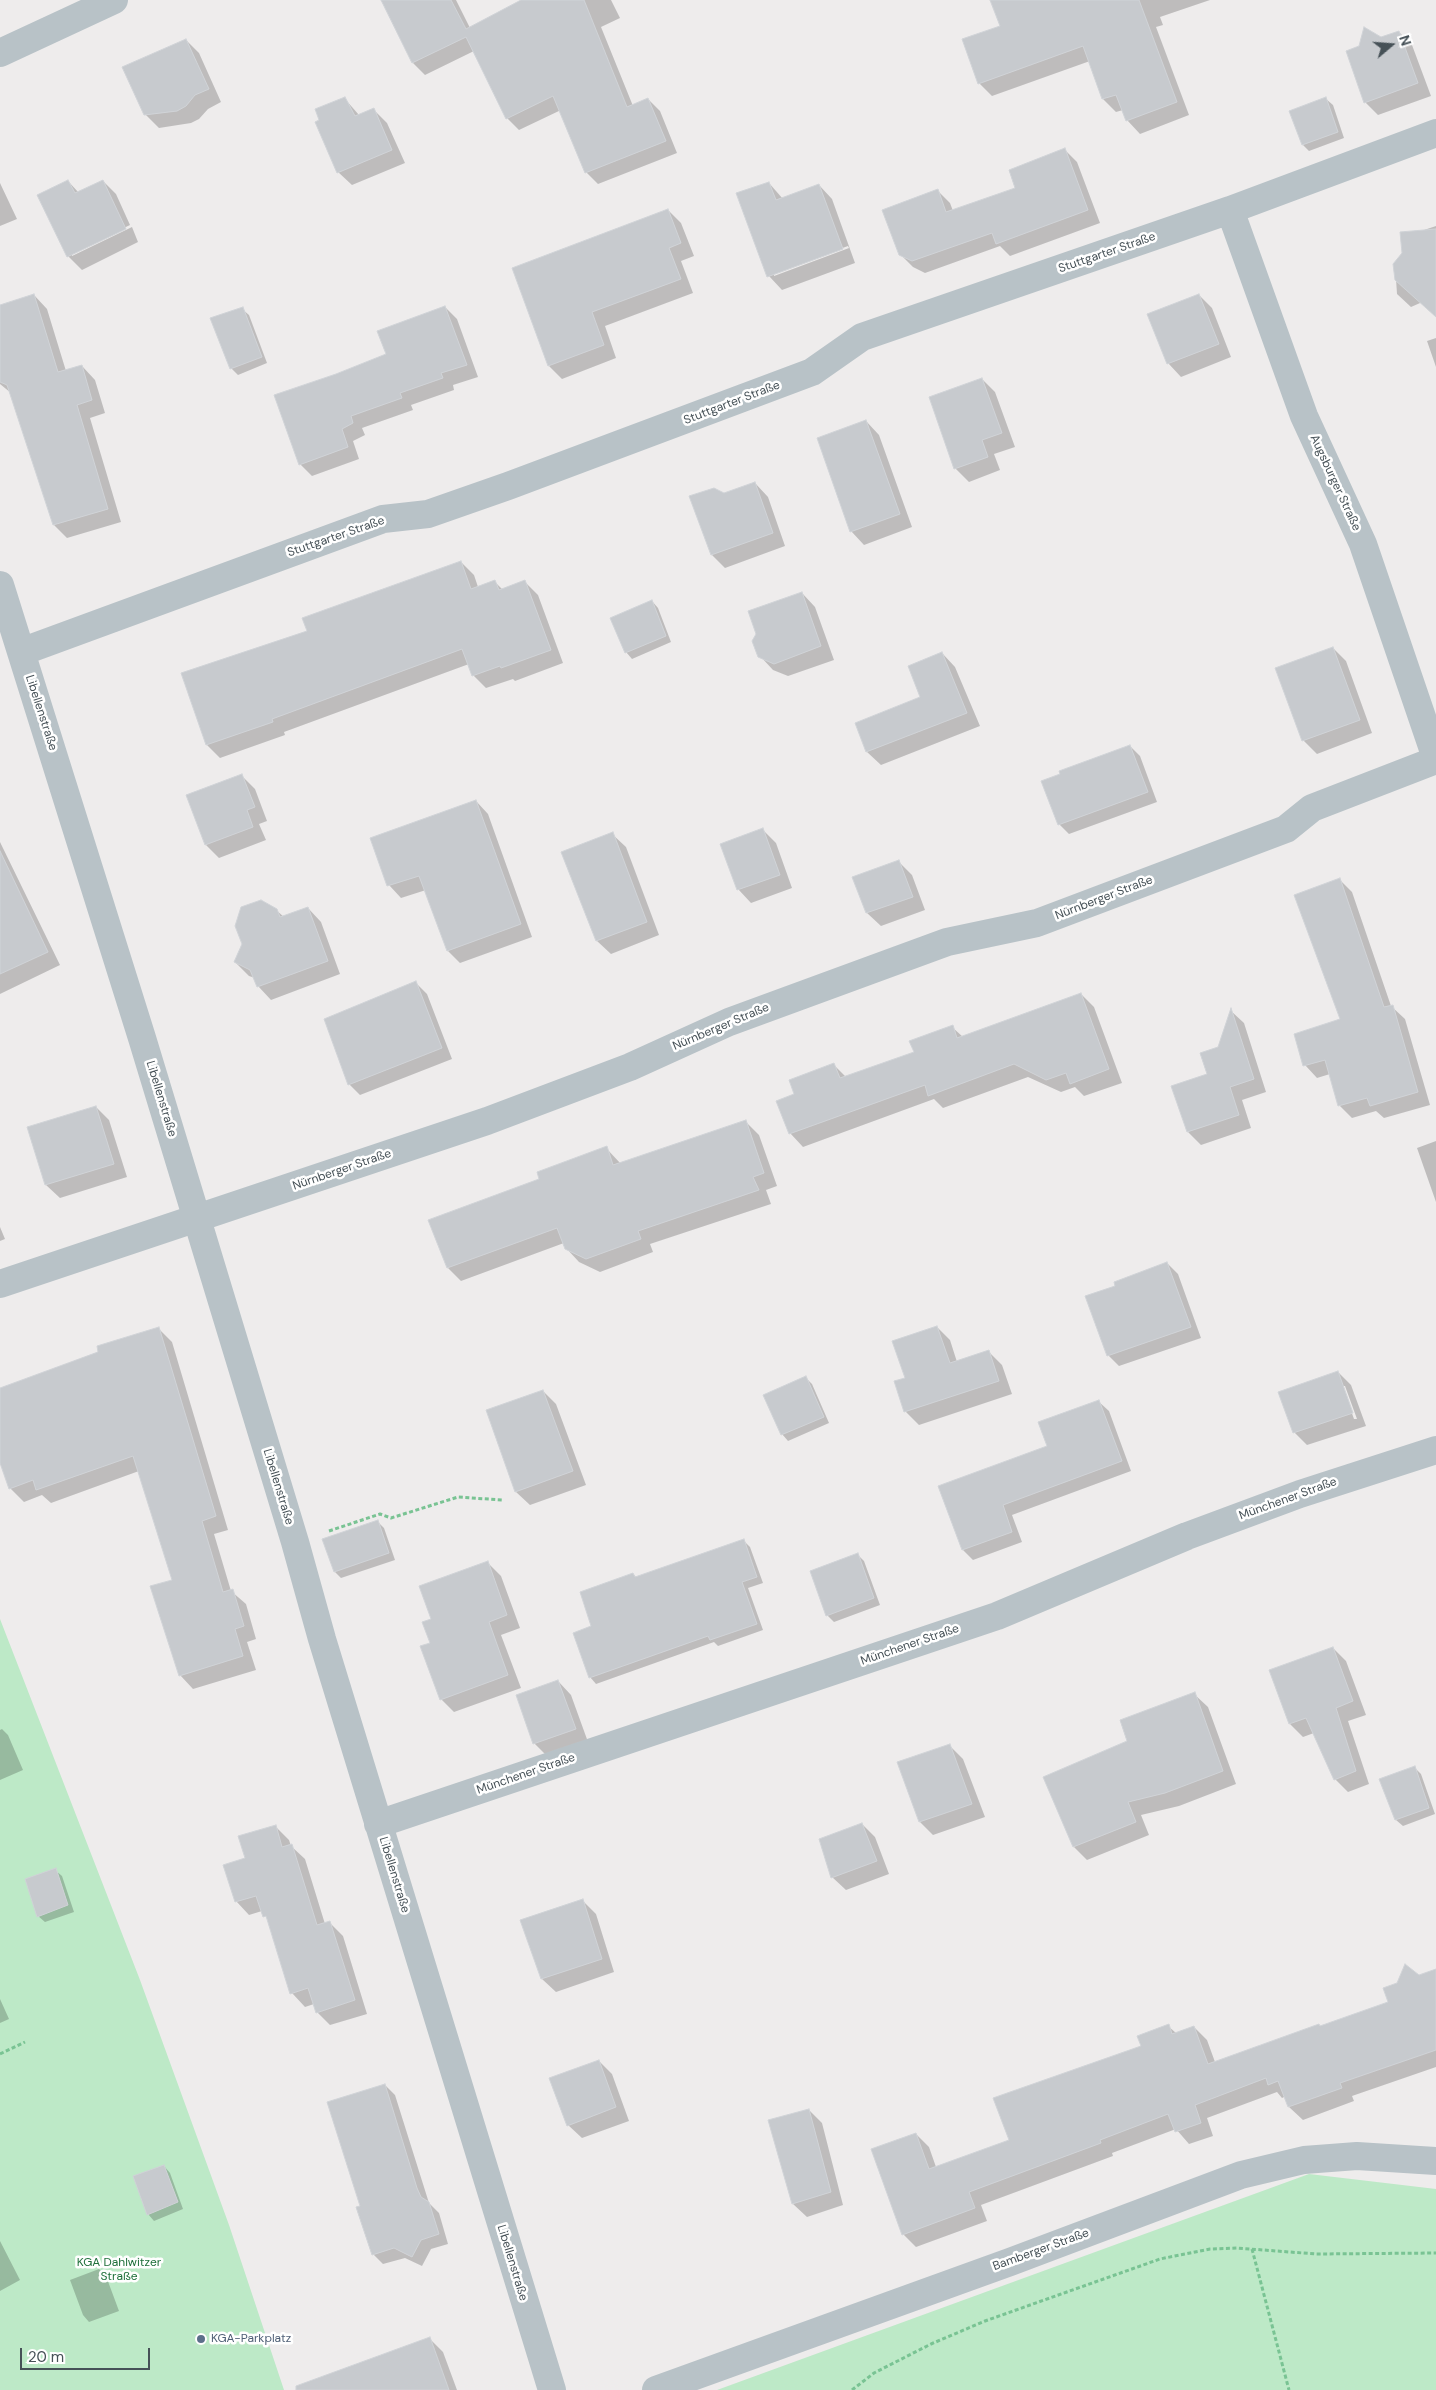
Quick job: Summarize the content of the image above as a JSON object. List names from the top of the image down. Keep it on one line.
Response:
{"streets":{"street":["Stuttgarter Straße","Augsburger Straße","Libellenstraße","Nürnberger Straße","Münchener Straße","Bamberger Straße"]},"crossings":[["Stuttgarter Straße","Augsburger Straße"],["Stuttgarter Straße","Libellenstraße"],["Augsburger Straße","Nürnberger Straße"],["Libellenstraße","Nürnberger Straße"],["Libellenstraße","Münchener Straße"]],"parks":["KGA Dahlwitzer Straße"],"places":["KGA-Parkplatz"],"scale_bar":"20 m","north":"right"}
